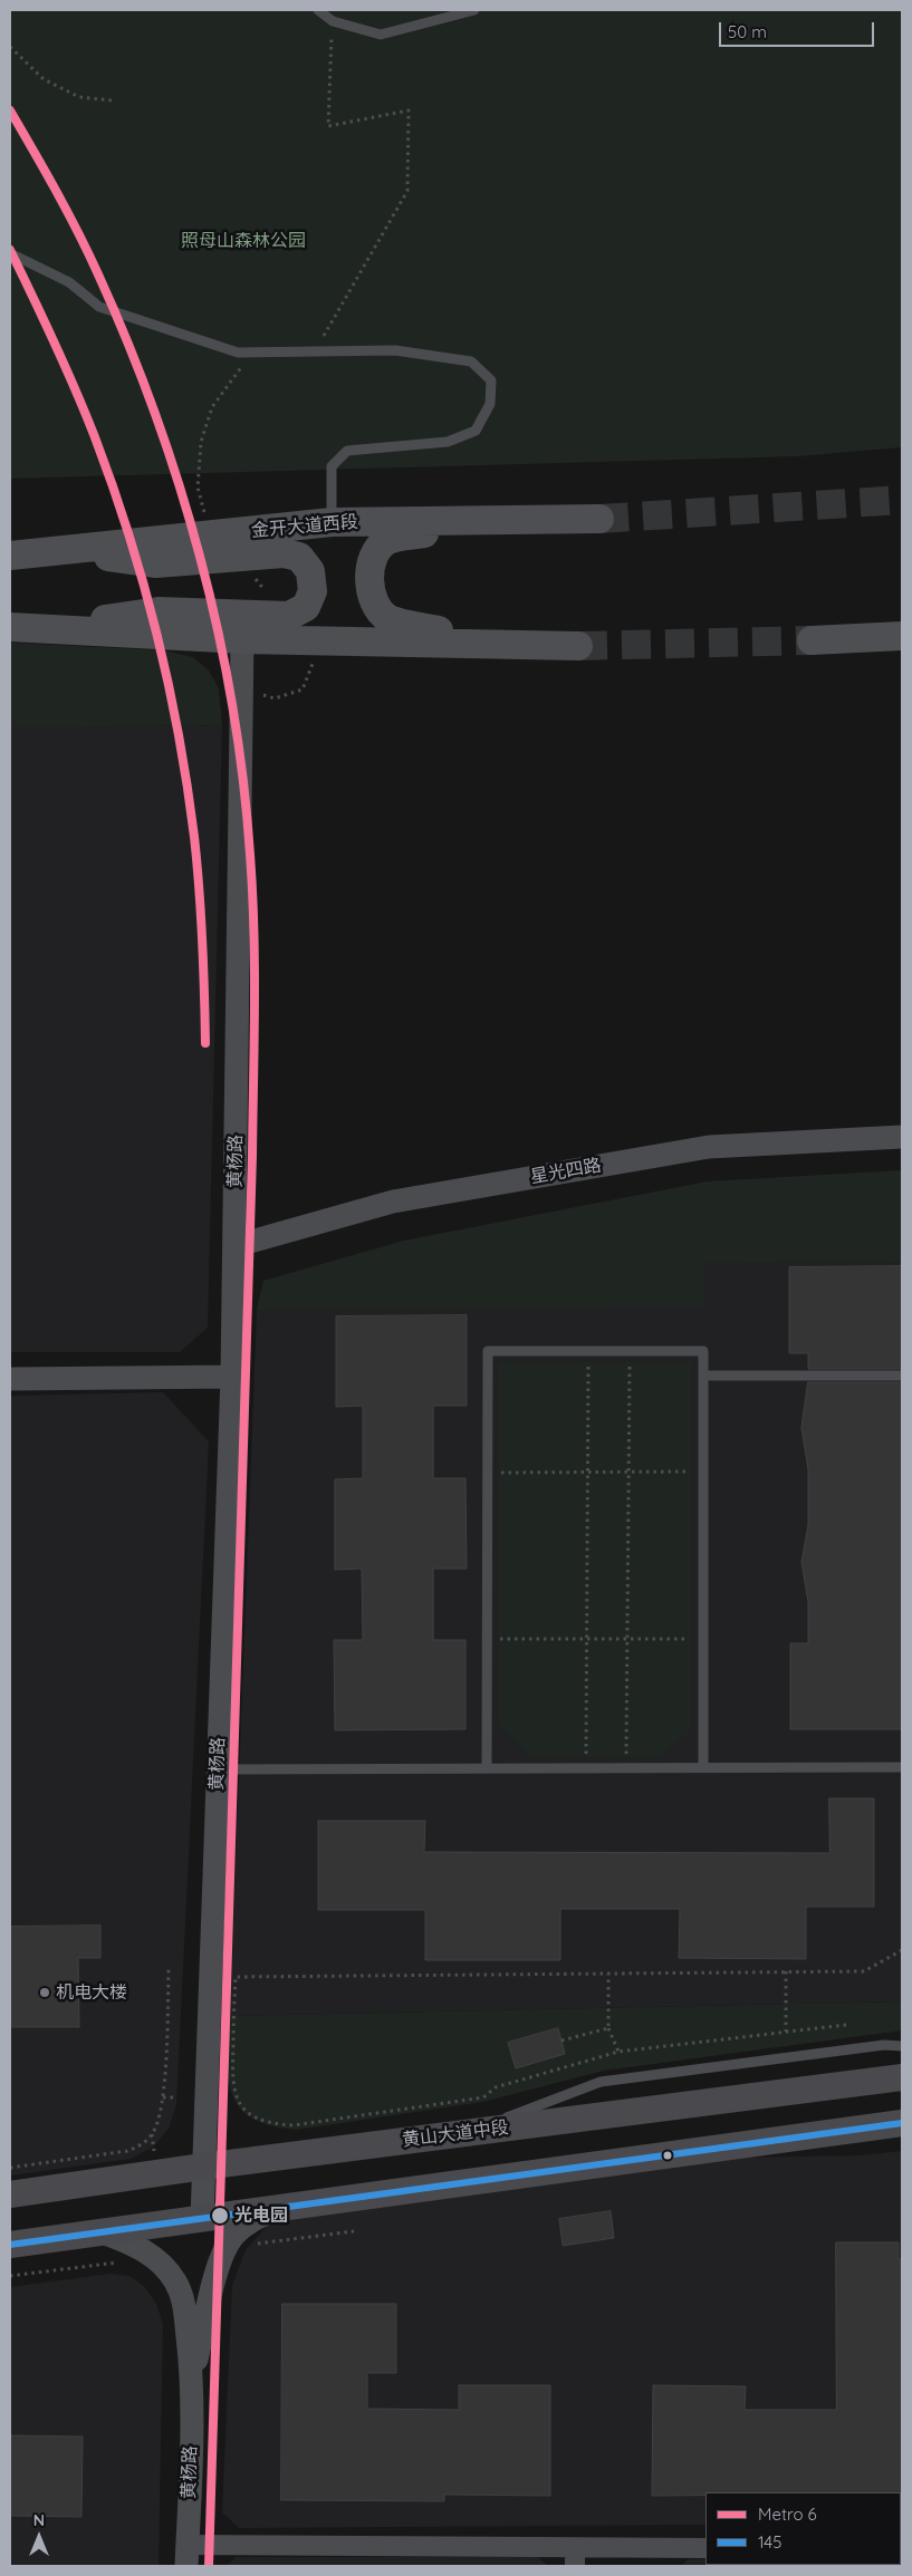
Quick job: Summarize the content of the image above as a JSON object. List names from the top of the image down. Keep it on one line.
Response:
{"streets":{"main road":["金开大道西段","黄山大道中段"],"street":["黄杨路","星光四路"]},"crossings":[["黄杨路","星光四路"],["黄杨路","黄山大道中段"]],"parks":["照母山森林公园"],"places":["机电大楼","光电园"],"lines":["metro line 6","transit line 145"],"legend":["Metro 6","145"],"scale_bar":"50 m","north":"top"}
